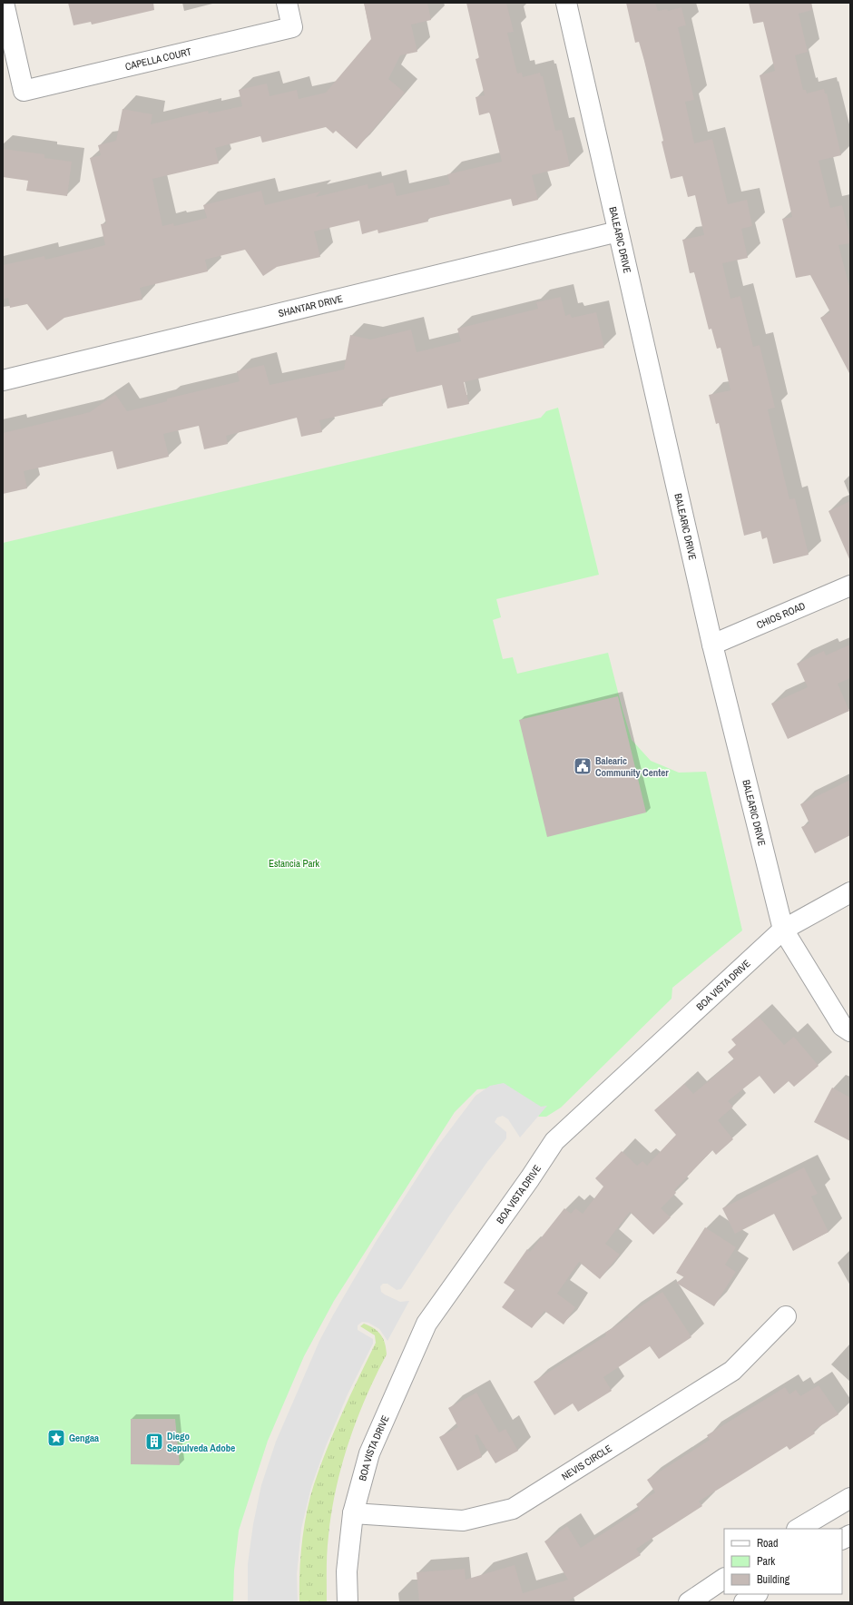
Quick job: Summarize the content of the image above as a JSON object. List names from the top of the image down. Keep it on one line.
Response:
{"streets":{"street":["CAPELLA COURT","BALEARIC DRIVE","SHANTAR DRIVE","CHIOS ROAD","BOA VISTA DRIVE","NEVIS CIRCLE"]},"crossings":[["BALEARIC DRIVE","SHANTAR DRIVE"],["BALEARIC DRIVE","CHIOS ROAD"],["BALEARIC DRIVE","BOA VISTA DRIVE"],["BOA VISTA DRIVE","NEVIS CIRCLE"]],"parks":["Estancia Park"],"places":{"public building":["Balearic Community Center"],"place":["Gengaa"],"building":["Diego Sepulveda Adobe"]},"legend":["Road","Park","Building"]}
